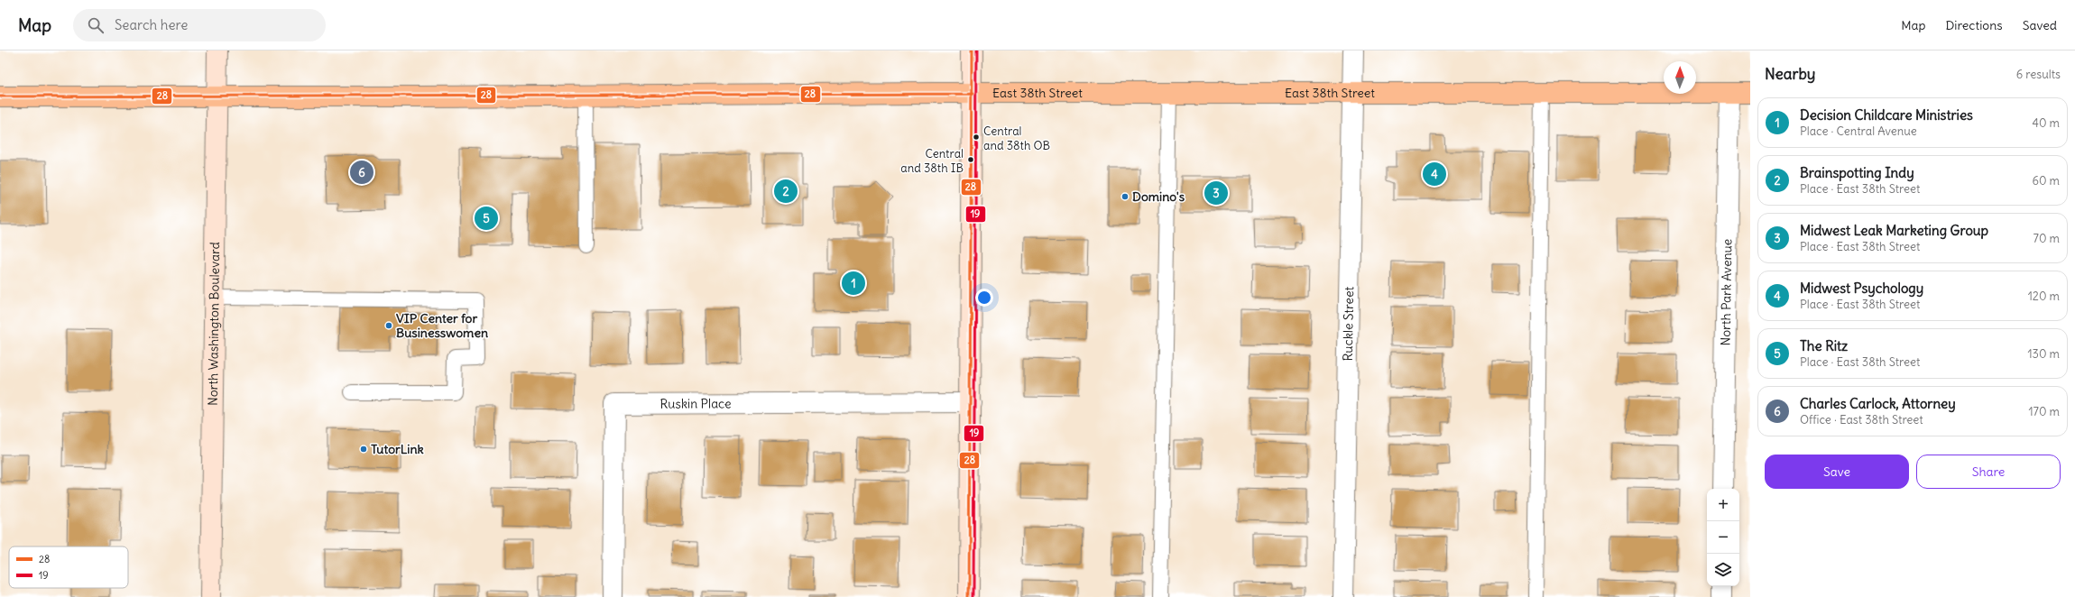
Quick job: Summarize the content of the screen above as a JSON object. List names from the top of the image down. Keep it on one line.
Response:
{"streets":{"main road":["East 38th Street"],"street":["North Park Avenue","North Washington Boulevard","Ruckle Street","Ruskin Place"]},"crossings":[["East 38th Street","North Park Avenue"],["East 38th Street","North Washington Boulevard"],["East 38th Street","Ruckle Street"]],"places":["Central and 38th OB","Central and 38th IB","Domino's","VIP Center for Businesswomen","TutorLink"],"lines":["transit line 28","transit line 19"],"legend":["28","19"],"north":"top","page":{"header":"Map","search":"Search here","nav":["Map","Directions","Saved"],"heading":["Nearby","6 results"],"list":[{"mark":"1","name":"Decision Childcare Ministries","note":"Place · Central Avenue","value":"40 m"},{"mark":"2","name":"Brainspotting Indy","note":"Place · East 38th Street","value":"60 m"},{"mark":"3","name":"Midwest Leak Marketing Group","note":"Place · East 38th Street","value":"70 m"},{"mark":"4","name":"Midwest Psychology","note":"Place · East 38th Street","value":"120 m"},{"mark":"5","name":"The Ritz","note":"Place · East 38th Street","value":"130 m"},{"mark":"6","name":"Charles Carlock, Attorney","note":"Office · East 38th Street","value":"170 m"}],"pins":["6","4","2","3","5","1"],"buttons":["Save","Share"],"map_buttons":["+","−"]}}
